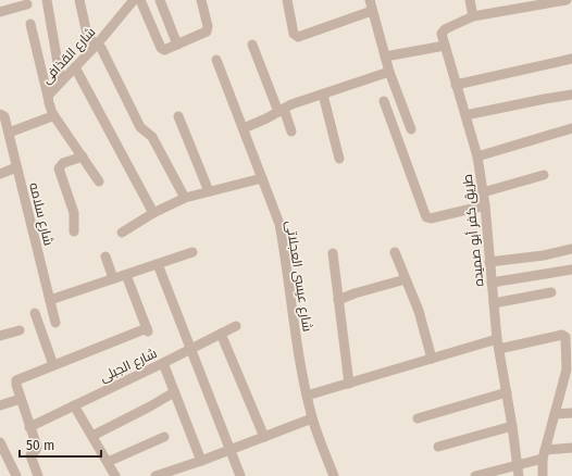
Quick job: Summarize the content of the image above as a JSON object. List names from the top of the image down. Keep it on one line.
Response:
{"streets":{"street":["شارع القذافى","شارع سلامه","طريق كفر أبو صميده","شارع عيسى العجلاتى","شارع الجبلى"]},"scale_bar":"50 m"}
